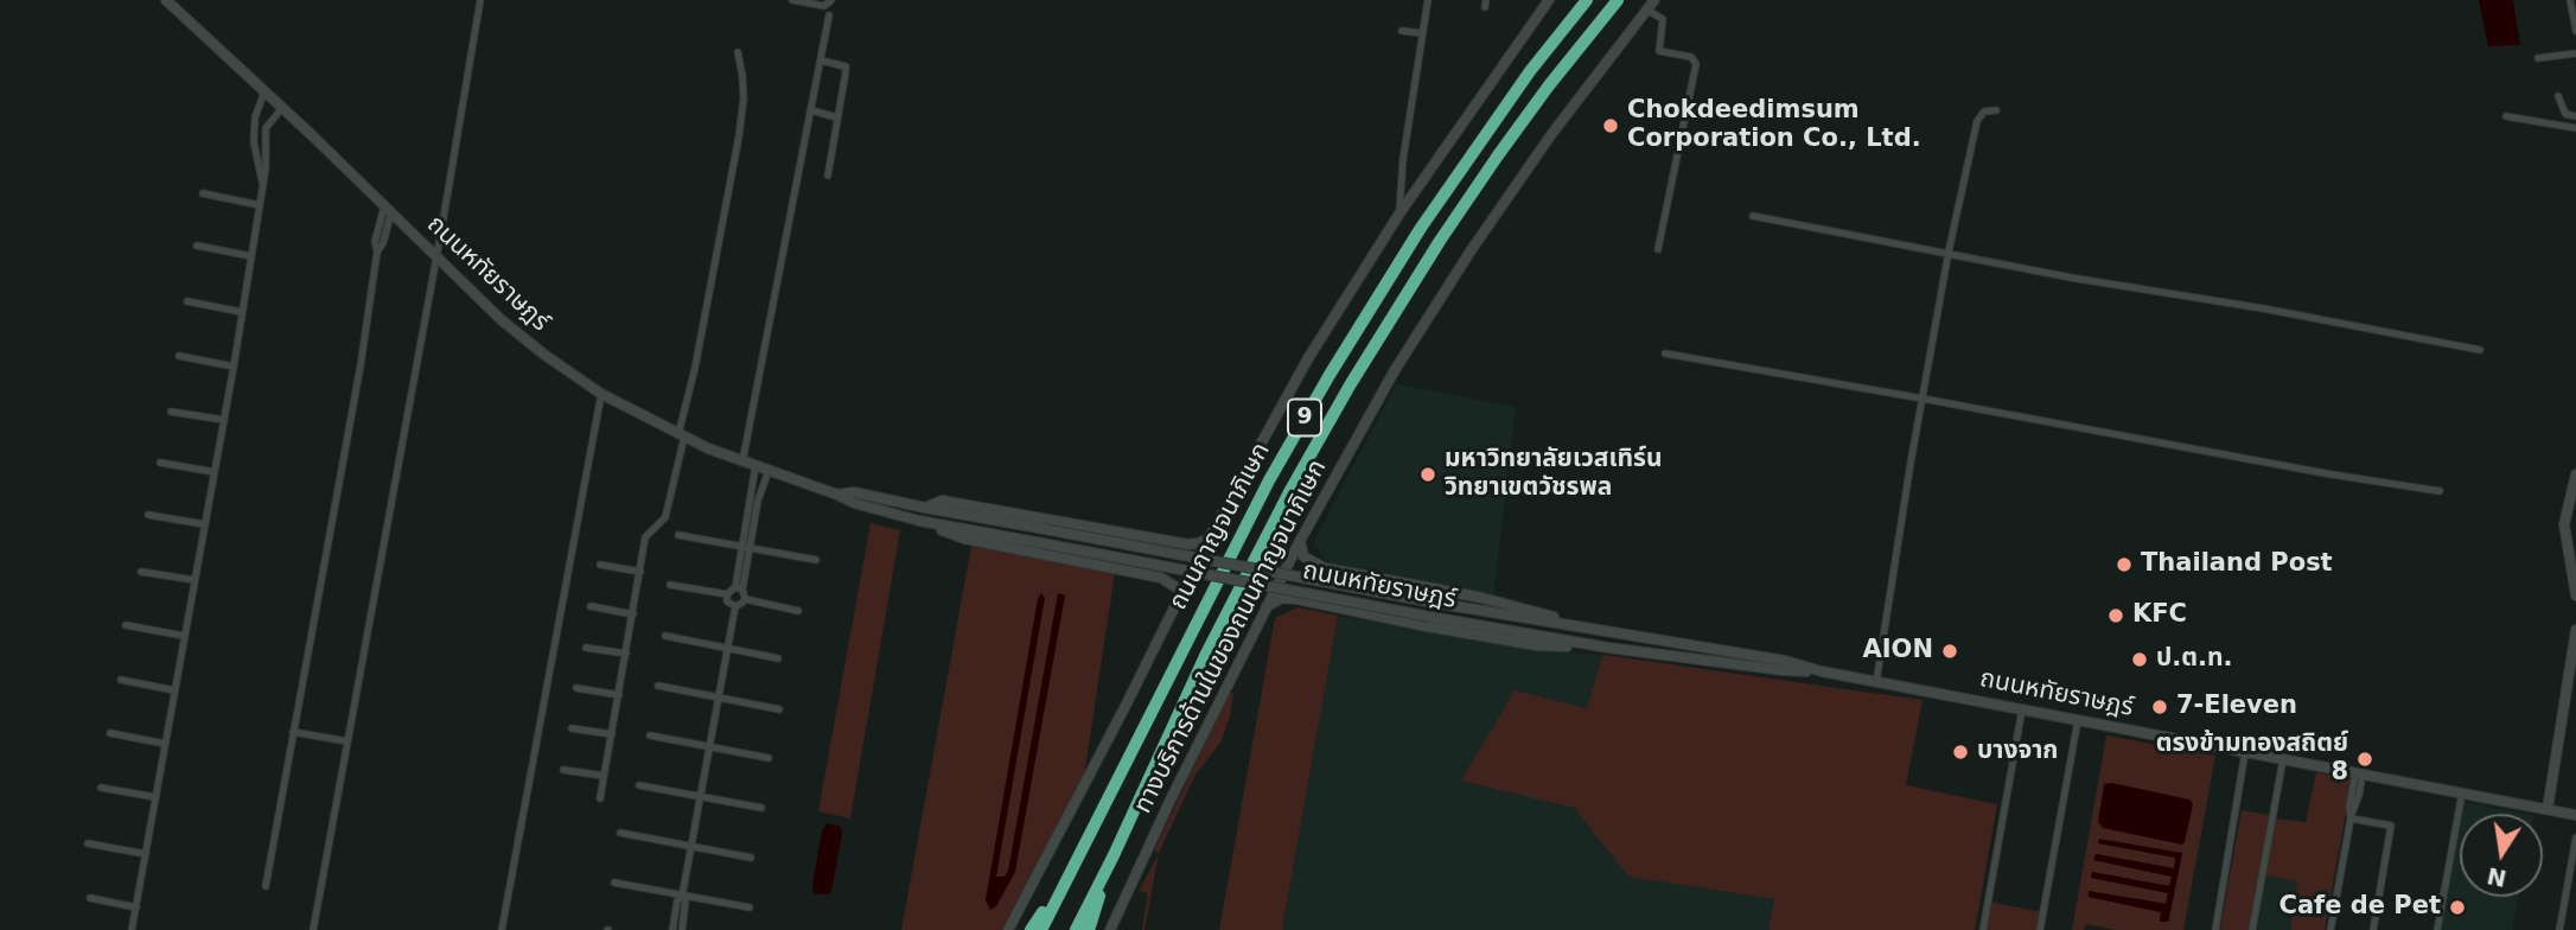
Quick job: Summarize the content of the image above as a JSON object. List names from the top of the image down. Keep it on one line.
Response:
{"streets":{"highway":["9","ถนนกาญจนาภิเษก"],"main road":["ถนนหทัยราษฎร์","ทางบริการด้านในของถนนกาญจนาภิเษก"]},"places":["Chokdeedimsum Corporation Co., Ltd.","มหาวิทยาลัยเวสเทิร์น วิทยาเขตวัชรพล","Thailand Post","KFC","AION","ป.ต.ท.","7-Eleven","บางจาก","ตรงข้ามทองสถิตย์ 8","Cafe de Pet"],"north":"bottom"}
